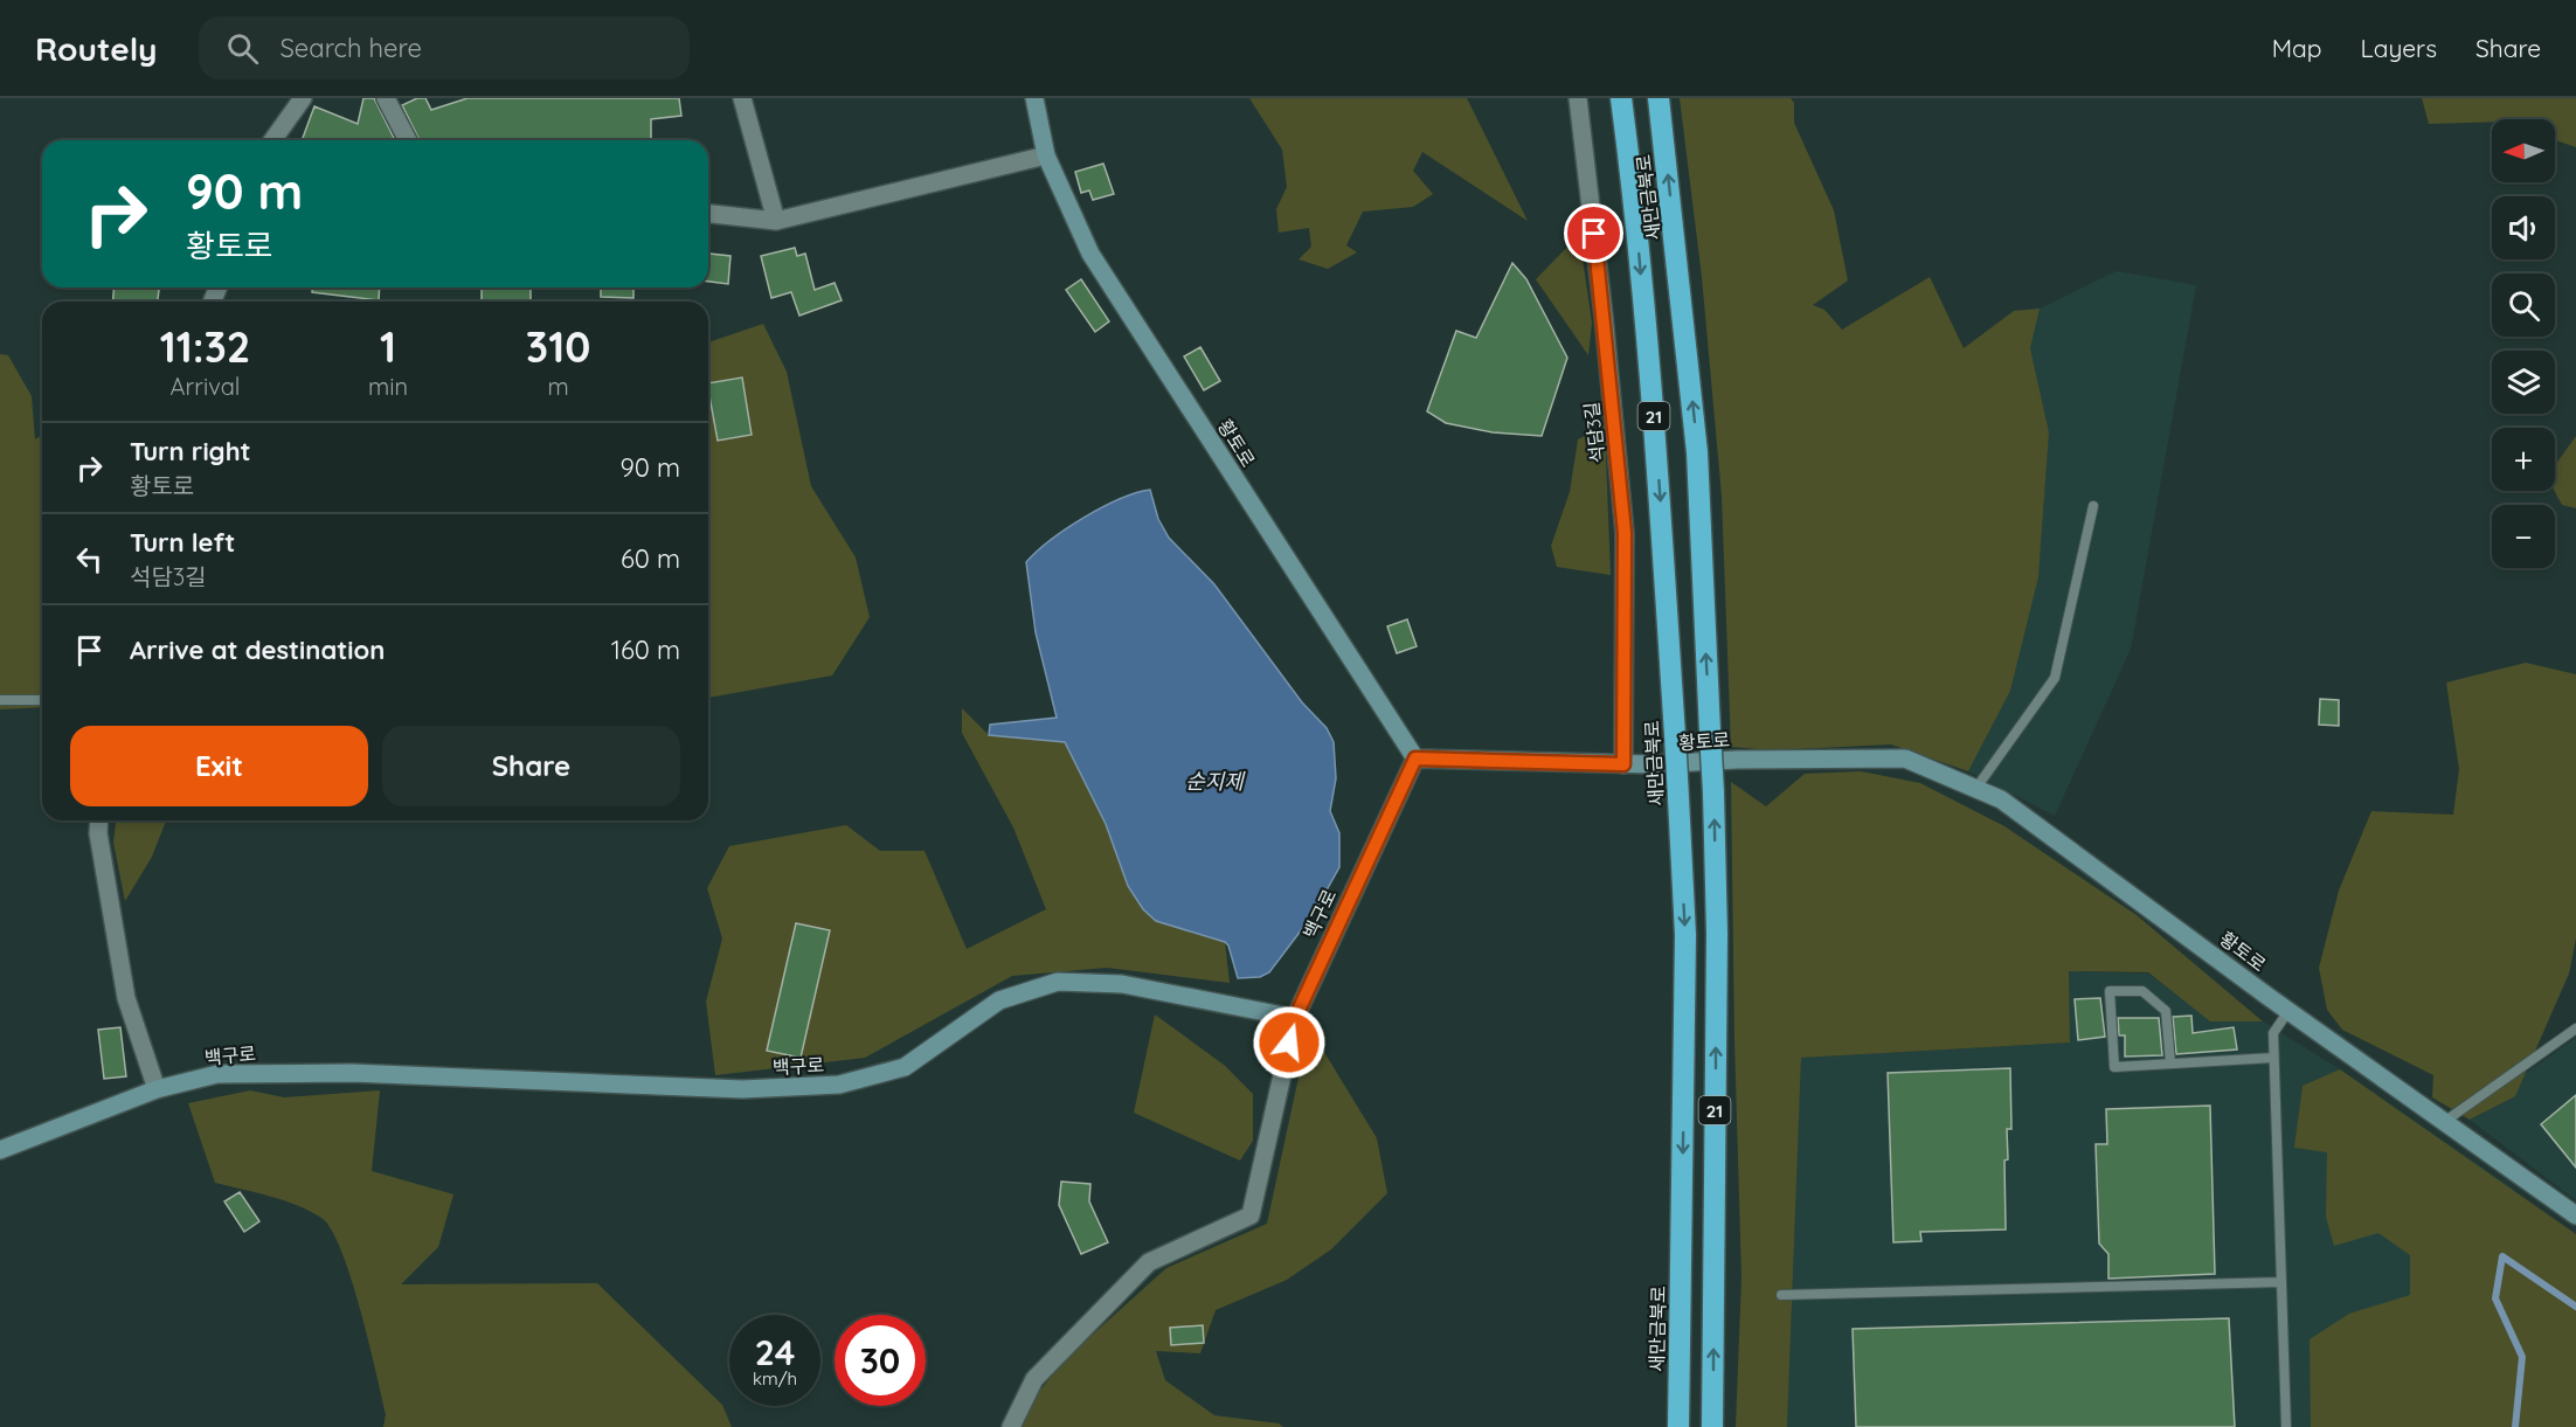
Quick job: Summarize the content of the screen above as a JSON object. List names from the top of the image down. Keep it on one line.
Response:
{"streets":{"highway":["새만금북로","21"],"main road":["황토로","백구로"],"street":["석담3길"]},"crossings":[["석담3길","황토로"],["황토로","백구로"]],"water":["순지제"],"north":"left","page":{"header":"Routely","search":"Search here","nav":["Map","Layers","Share"],"map_buttons":["+","−"],"turn":["90 m","황토로"],"eta":["11:32","Arrival","1","min","310","m"],"list":[{"name":"Turn right","note":"황토로","value":"90 m"},{"name":"Turn left","note":"석담3길","value":"60 m"},{"name":"Arrive at destination","value":"160 m"}],"buttons":["Exit","Share"],"speed":"24 km/h","limit":"30"}}
